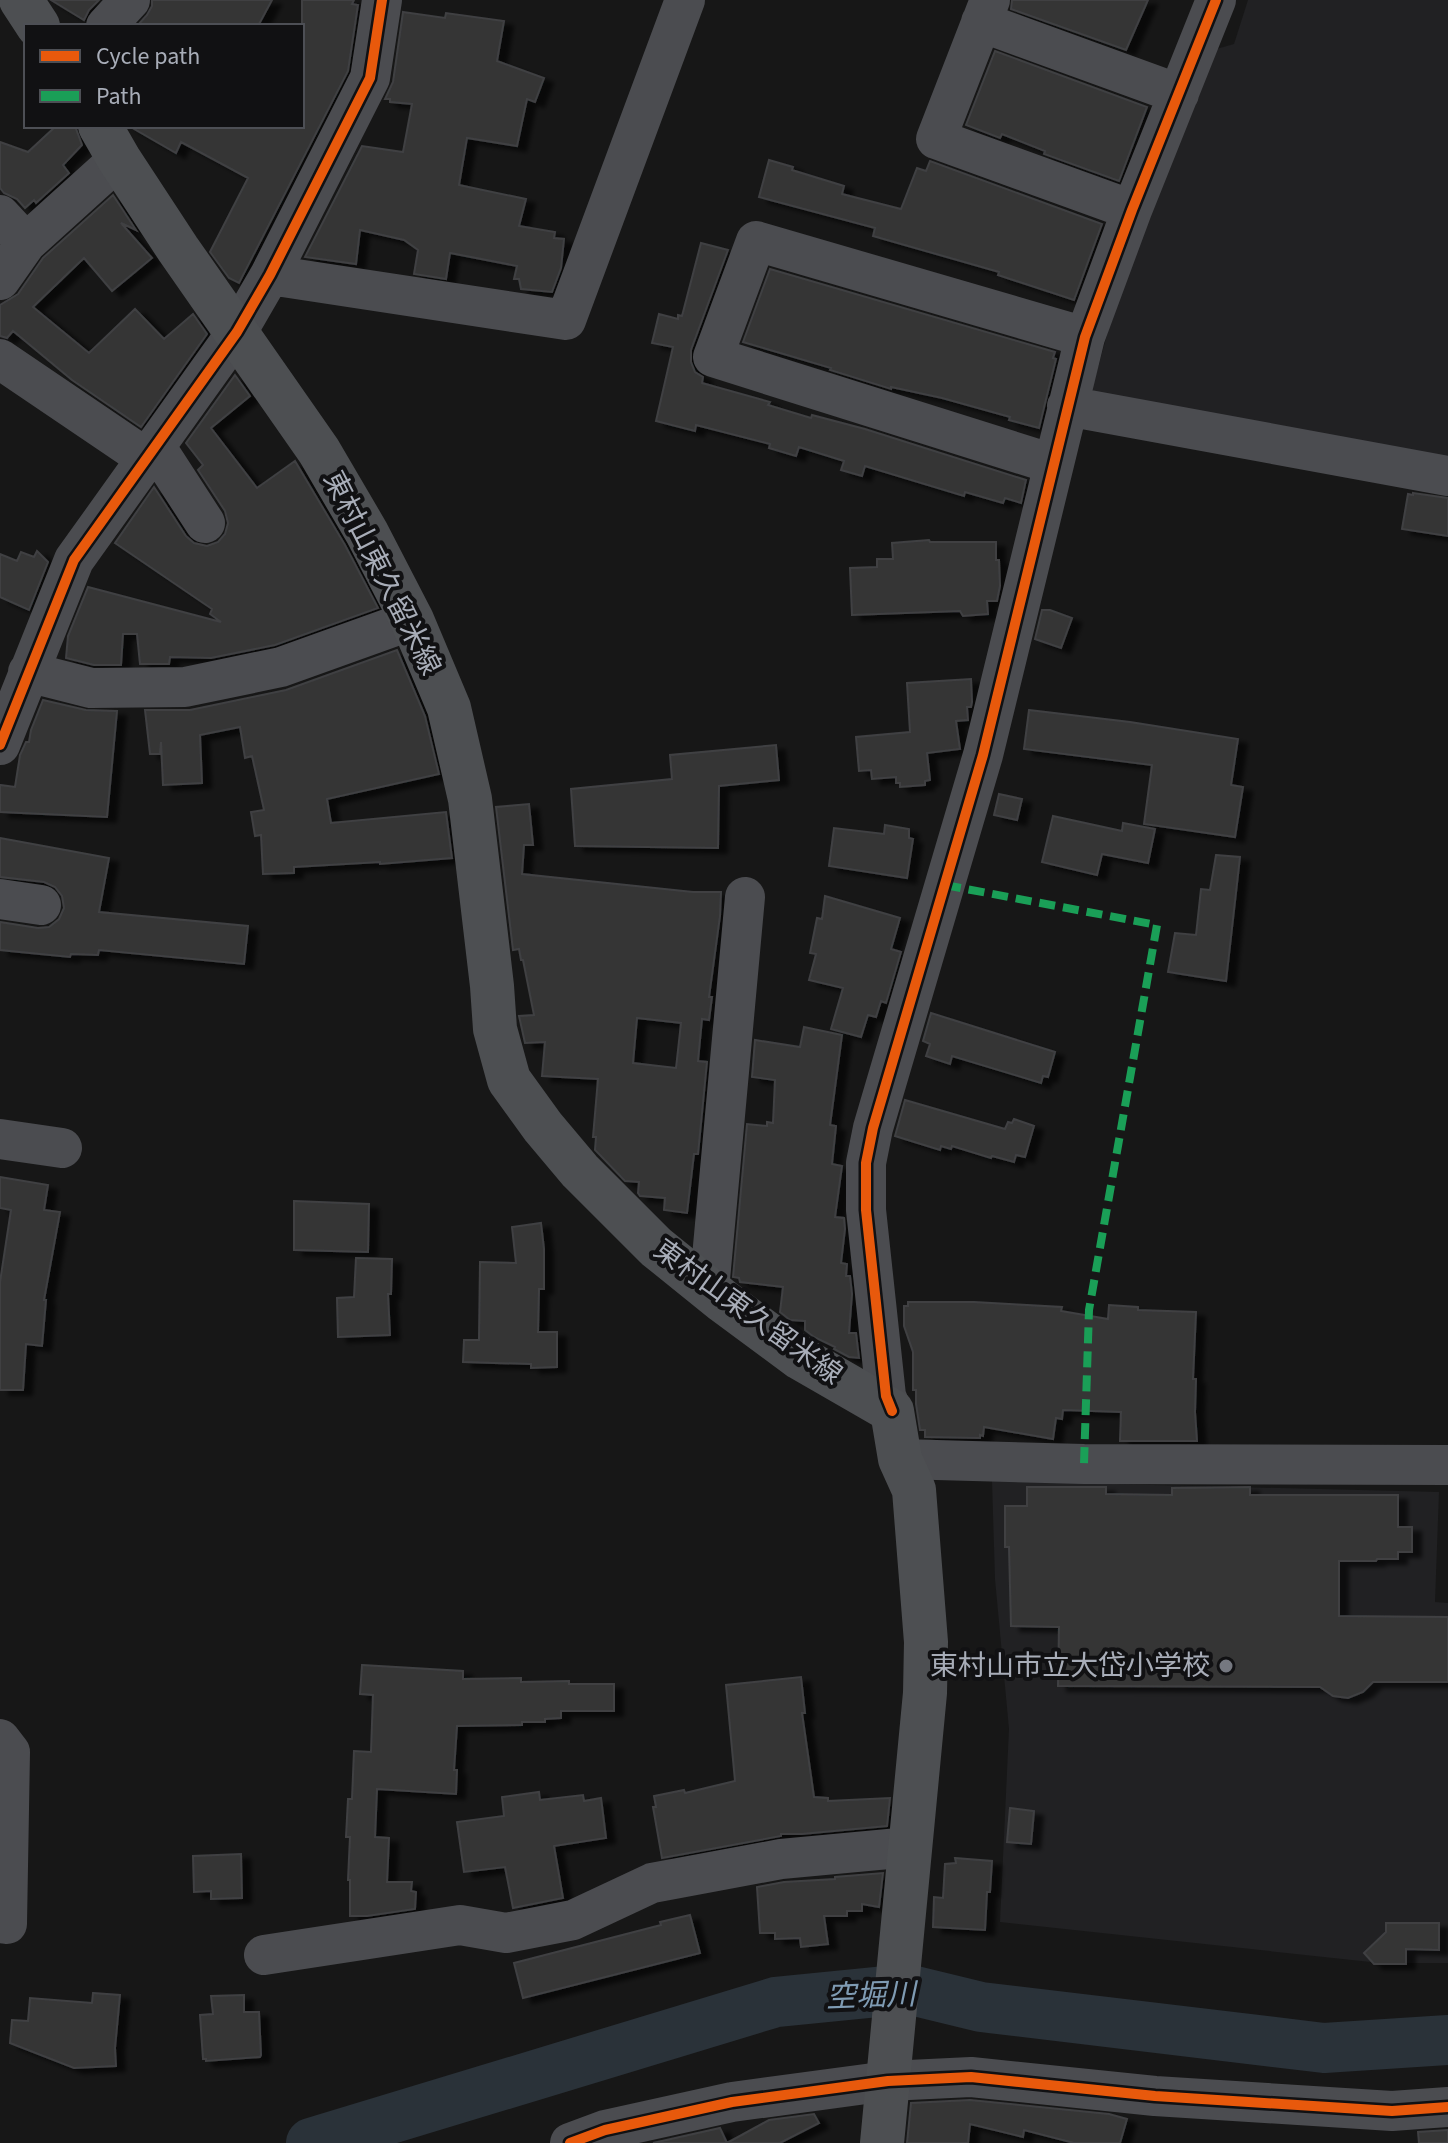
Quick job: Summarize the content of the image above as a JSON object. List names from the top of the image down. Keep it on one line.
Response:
{"streets":{"main road":["東村山東久留米線"]},"water":["空堀川"],"places":["東村山市立大岱小学校"],"legend":["Cycle path","Path"]}
